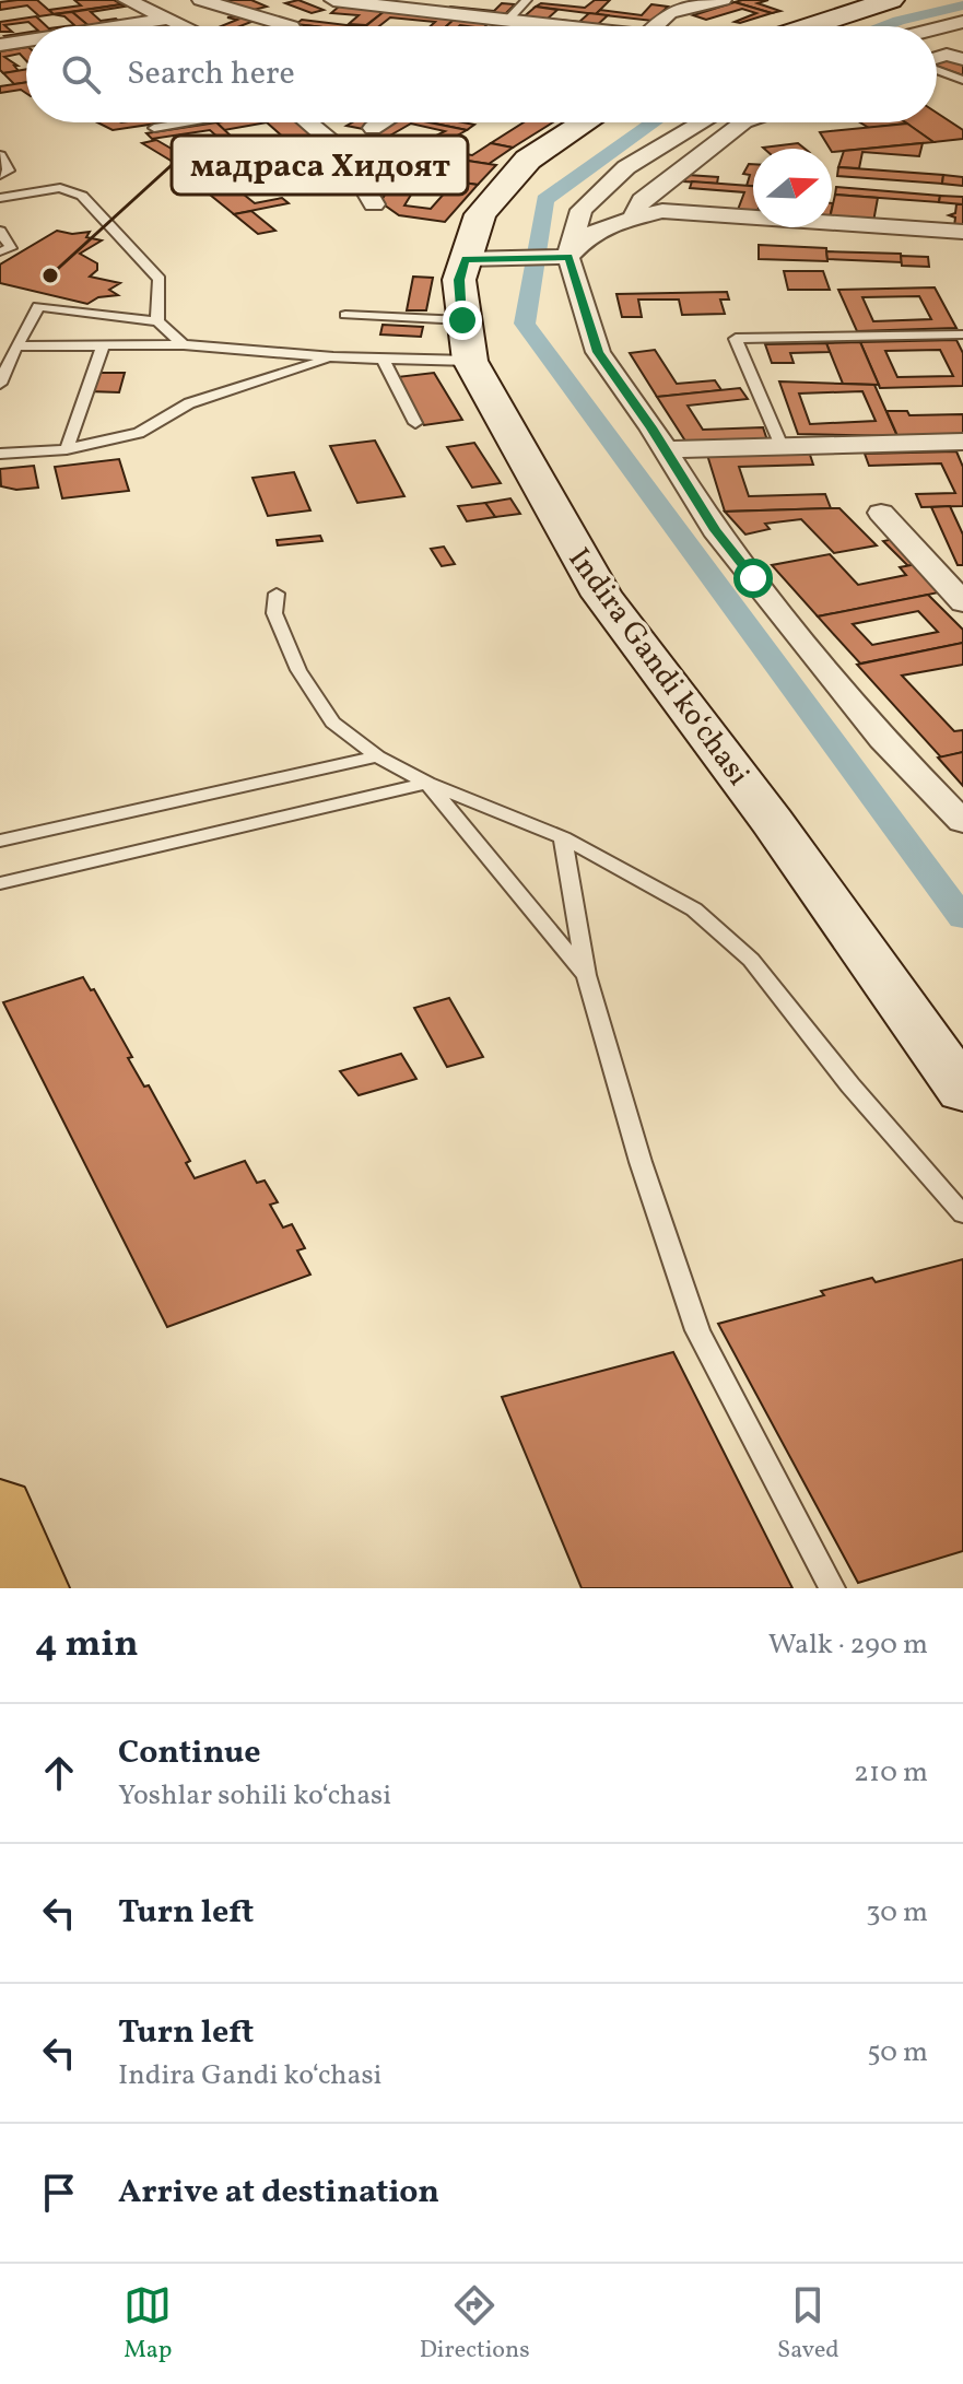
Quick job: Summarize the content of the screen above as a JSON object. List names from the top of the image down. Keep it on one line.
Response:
{"streets":{"street":["Indira Gandi koʻchasi"]},"places":["мадраса Хидоят"],"north":"right","page":{"search":"Search here","heading":["4 min","Walk · 290 m"],"list":[["Continue","Yoshlar sohili koʻchasi","210 m"],["Turn left","30 m"],["Turn left","Indira Gandi koʻchasi","50 m"],"Arrive at destination"],"nav":["Map","Directions","Saved"]}}
